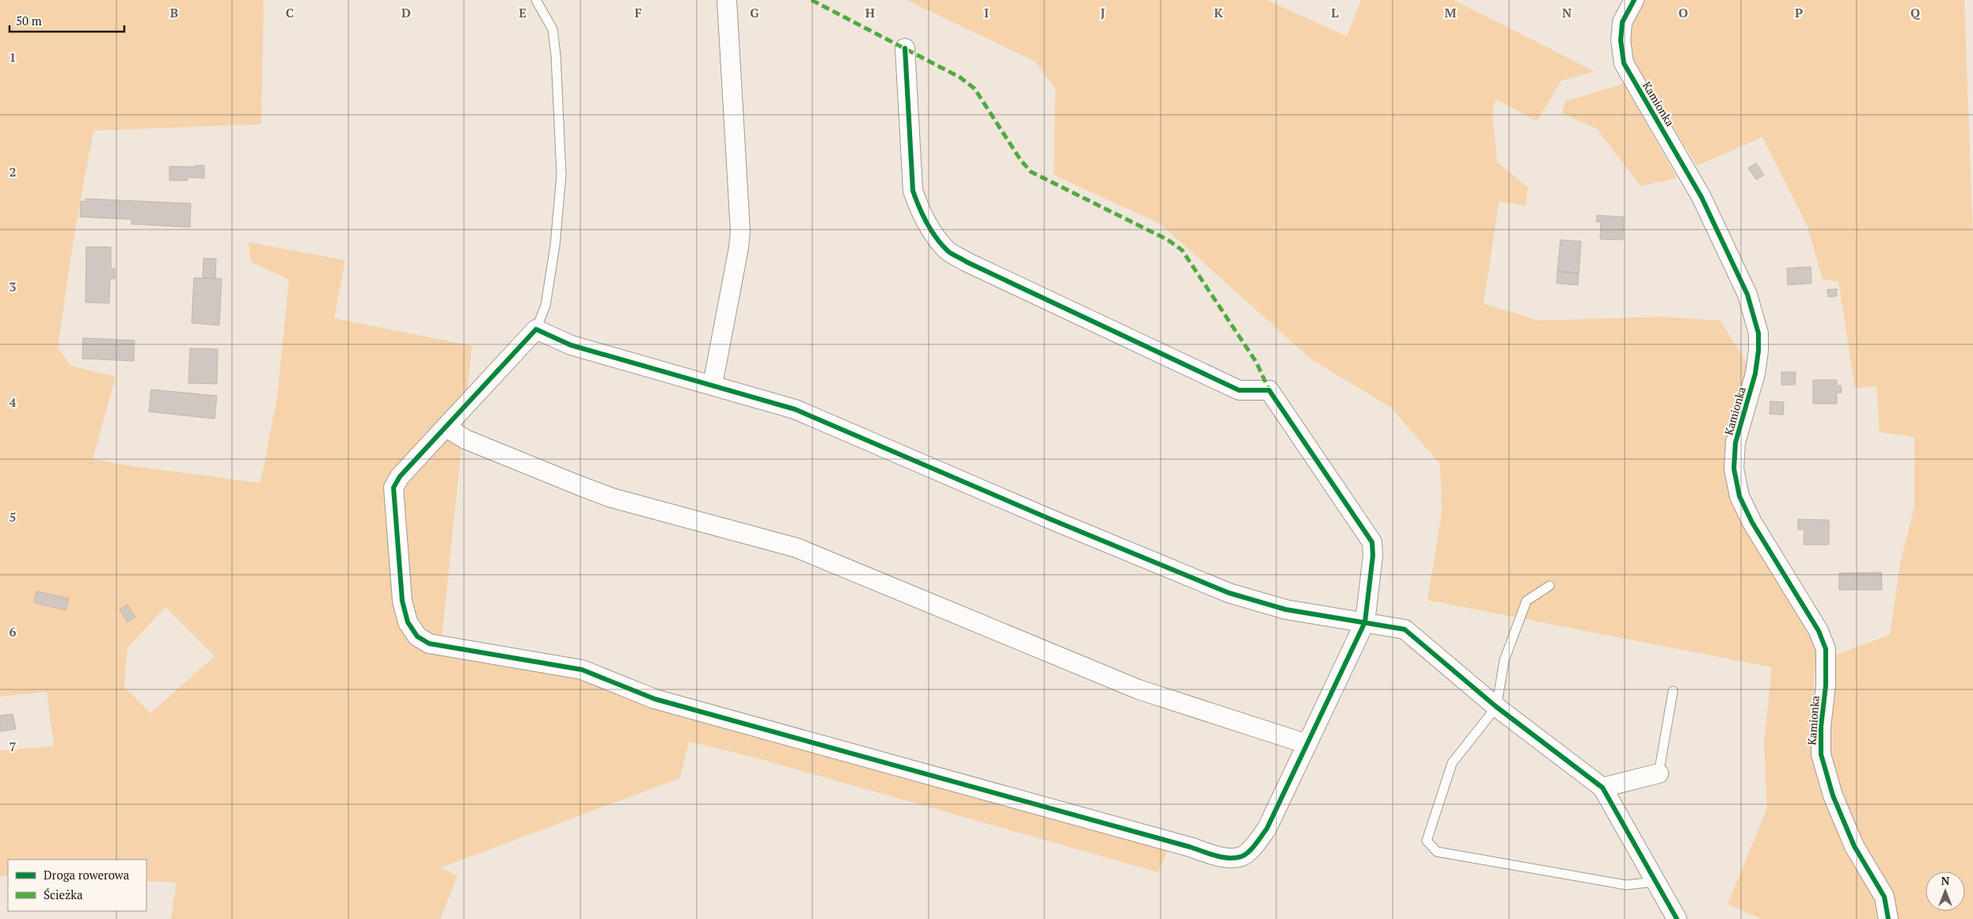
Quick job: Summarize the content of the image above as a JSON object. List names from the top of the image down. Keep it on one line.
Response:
{"streets":{"street":["Kamionka"]},"legend":["Droga rowerowa","Ścieżka"],"scale_bar":"50 m","north":"top","grid":{"columns":["B","C","D","E","F","G","H","I","J","K","L","M","N","O","P","Q"],"rows":["1","2","3","4","5","6","7"]}}
